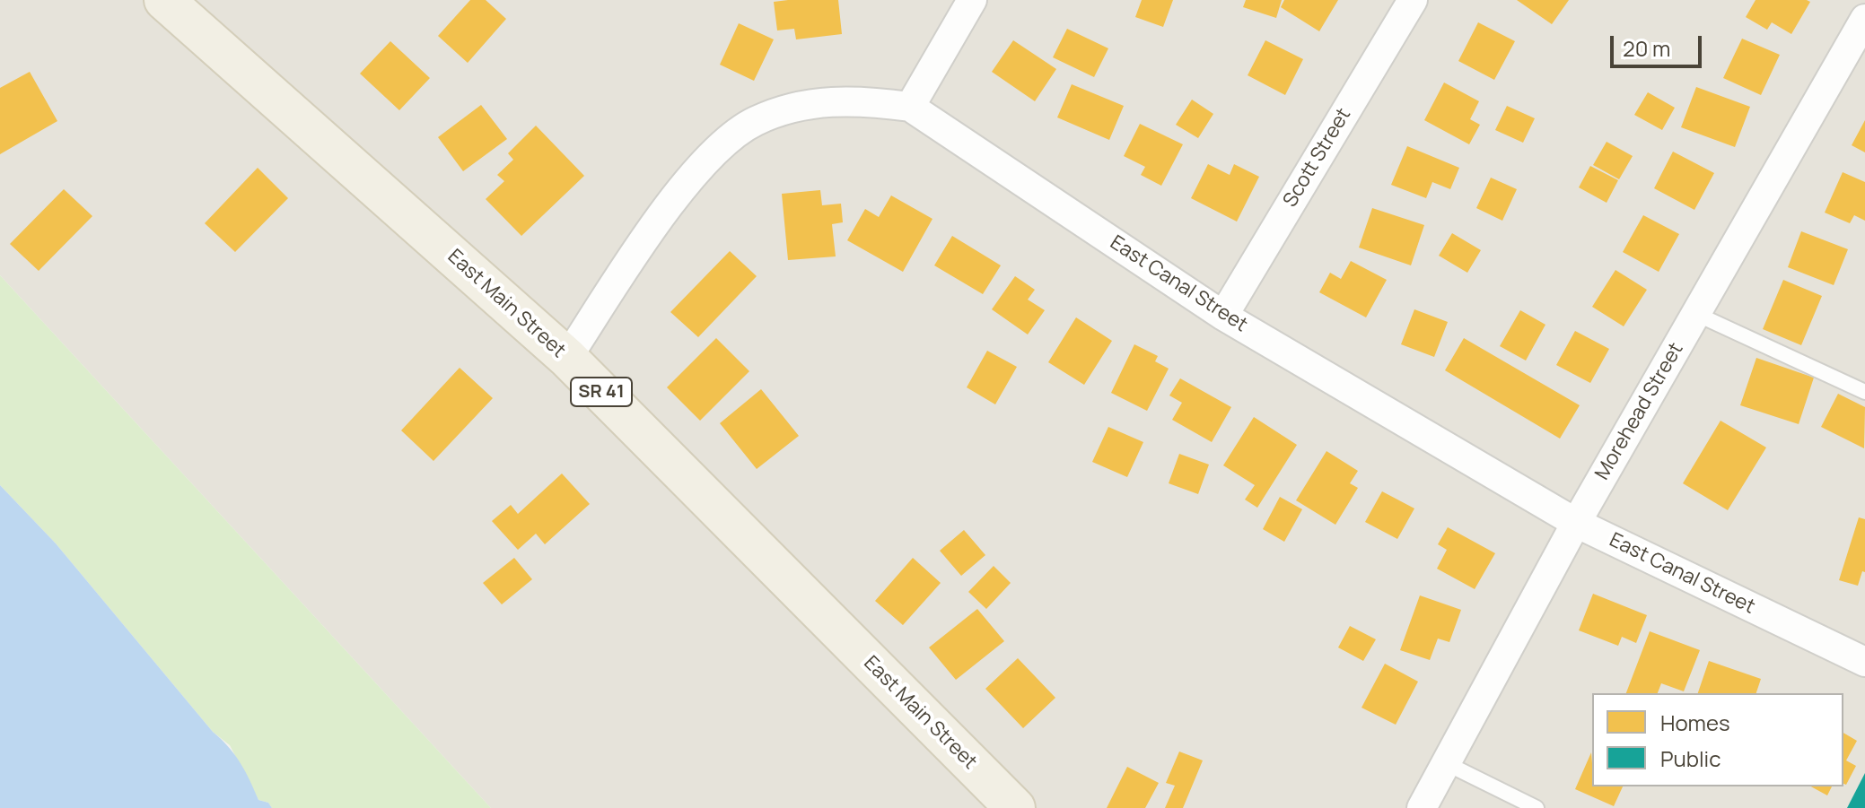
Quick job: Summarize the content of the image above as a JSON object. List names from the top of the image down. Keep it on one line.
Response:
{"streets":{"main road":["East Main Street","SR 41"],"street":["Scott Street","East Canal Street","Morehead Street"]},"crossings":[["Scott Street","East Canal Street"],["East Canal Street","East Main Street"],["East Canal Street","Morehead Street"]],"legend":["Homes","Public"],"scale_bar":"20 m"}
